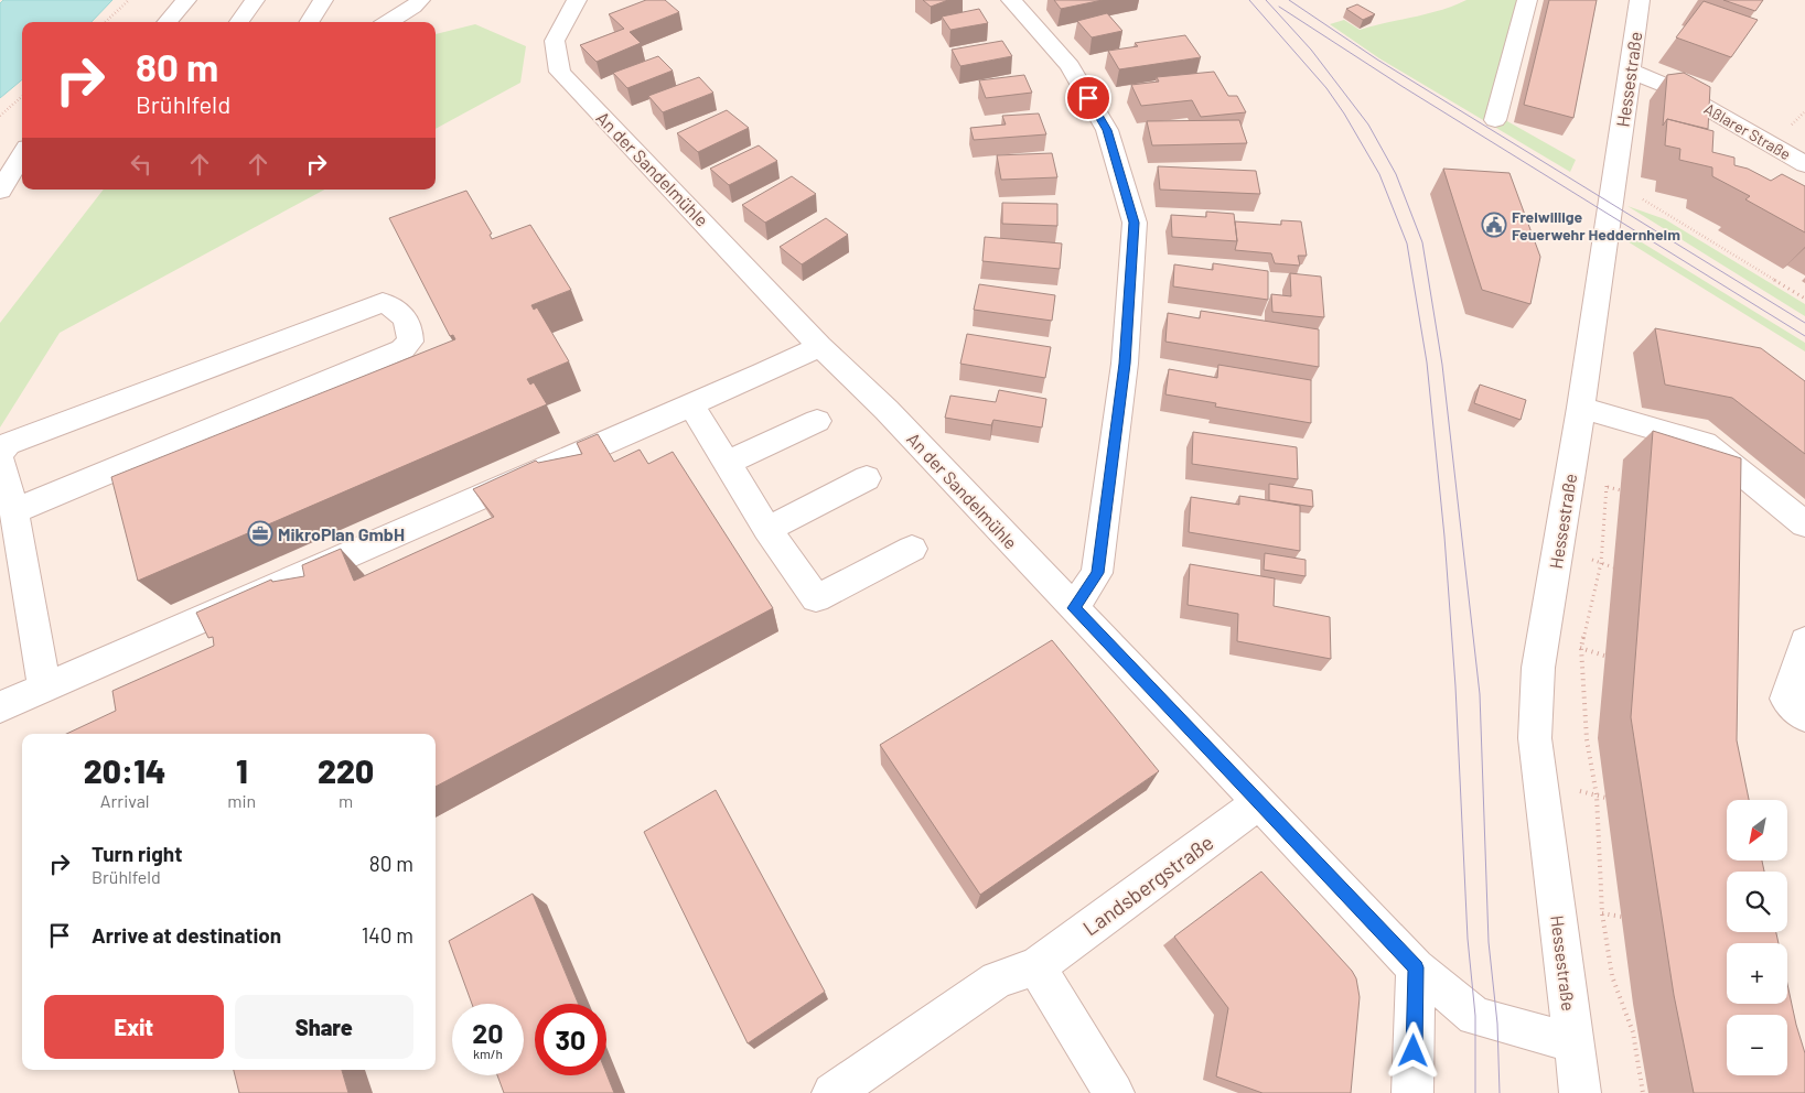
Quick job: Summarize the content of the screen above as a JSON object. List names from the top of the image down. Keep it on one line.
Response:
{"streets":{"street":["Hessestraße","Aßlarer Straße","An der Sandelmühle","Landsbergstraße"]},"crossings":[["Hessestraße","Aßlarer Straße"],["Hessestraße","An der Sandelmühle"],["An der Sandelmühle","Landsbergstraße"]],"places":{"public building":["Freiwillige Feuerwehr Heddernheim"],"office":["MikroPlan GmbH"]},"north":"bottom left","page":{"turn":["80 m","Brühlfeld"],"eta":["20:14","Arrival","1","min","220","m"],"map_buttons":["+","−"],"list":[{"name":"Turn right","note":"Brühlfeld","value":"80 m"},{"name":"Arrive at destination","value":"140 m"}],"buttons":["Exit","Share"],"speed":"20 km/h","limit":"30"}}
